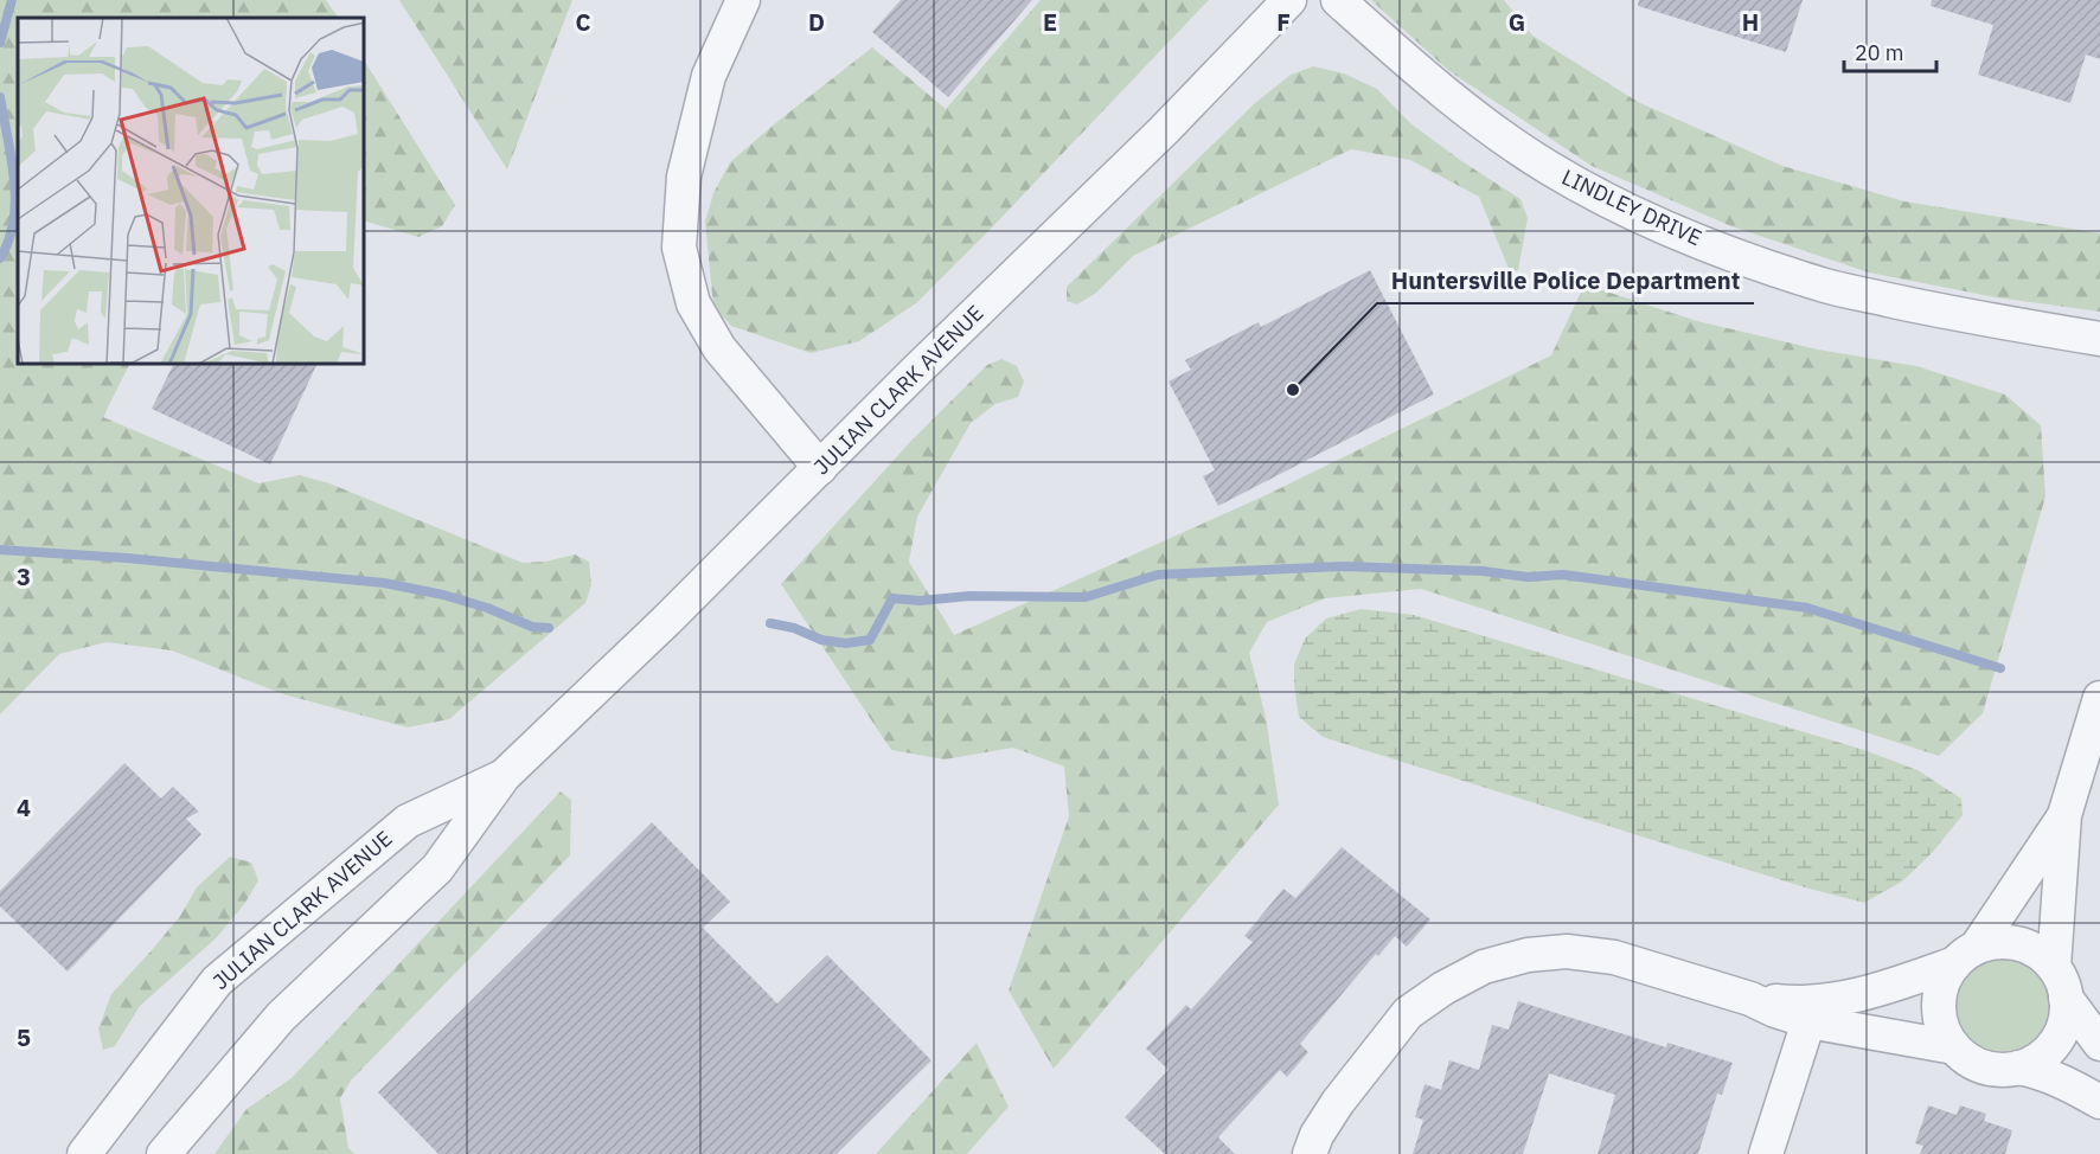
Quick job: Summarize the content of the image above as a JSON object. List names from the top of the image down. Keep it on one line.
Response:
{"streets":{"street":["LINDLEY DRIVE","JULIAN CLARK AVENUE"]},"places":["Huntersville Police Department"],"scale_bar":"20 m","grid":{"columns":["C","D","E","F","G","H"],"rows":["3","4","5"]}}
